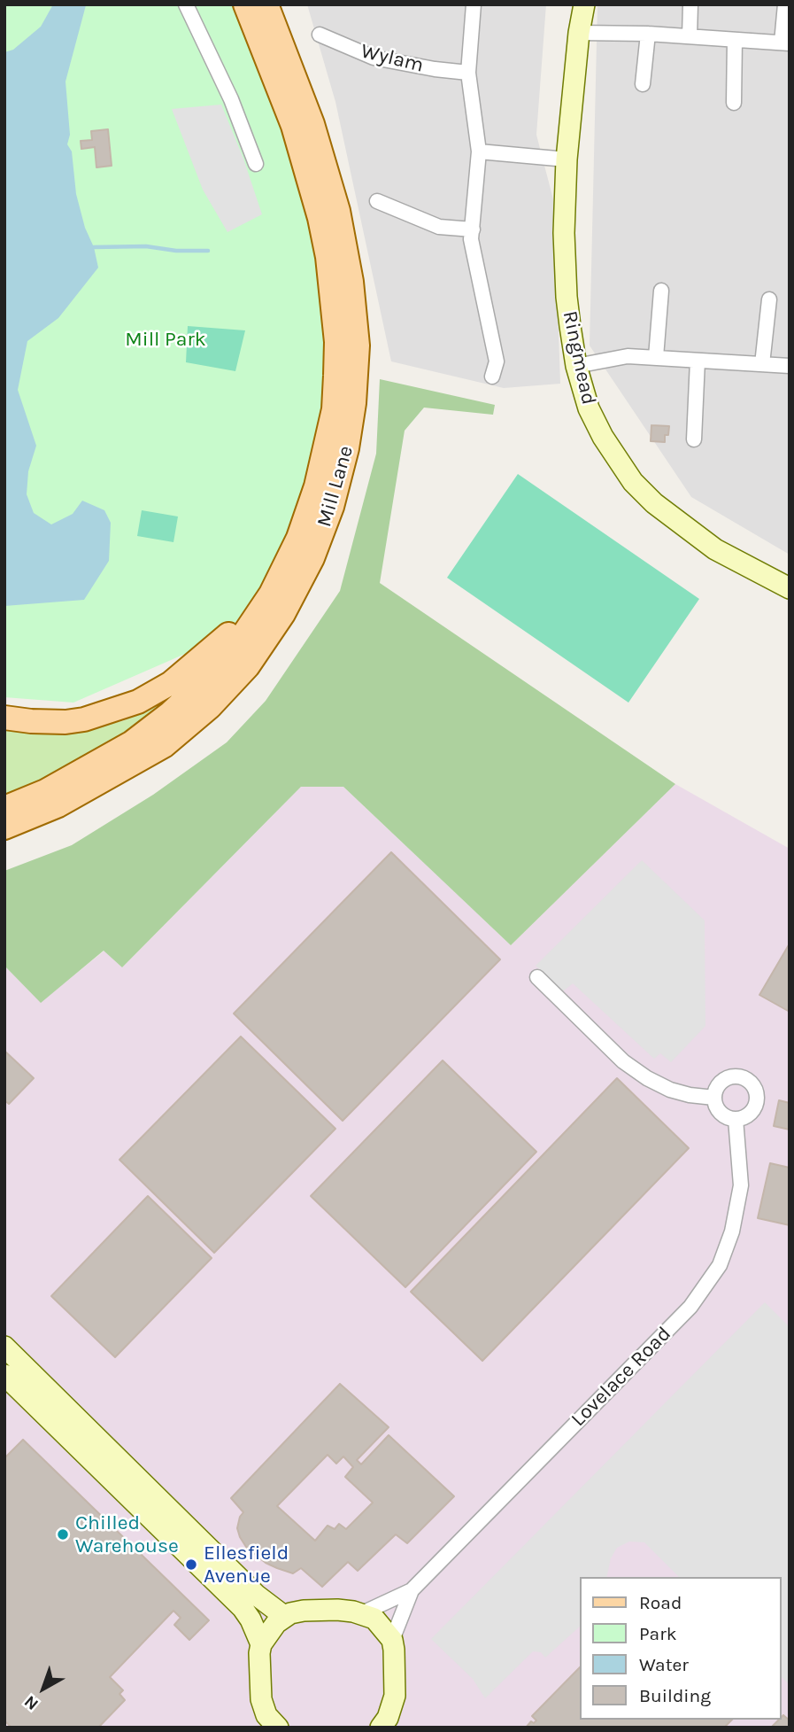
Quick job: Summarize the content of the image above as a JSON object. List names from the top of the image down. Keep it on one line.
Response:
{"streets":{"main road":["Mill Lane"],"street":["Wylam","Ringmead","Lovelace Road"]},"parks":["Mill Park"],"places":["Chilled Warehouse","Ellesfield Avenue"],"legend":["Road","Park","Water","Building"],"north":"bottom left"}
